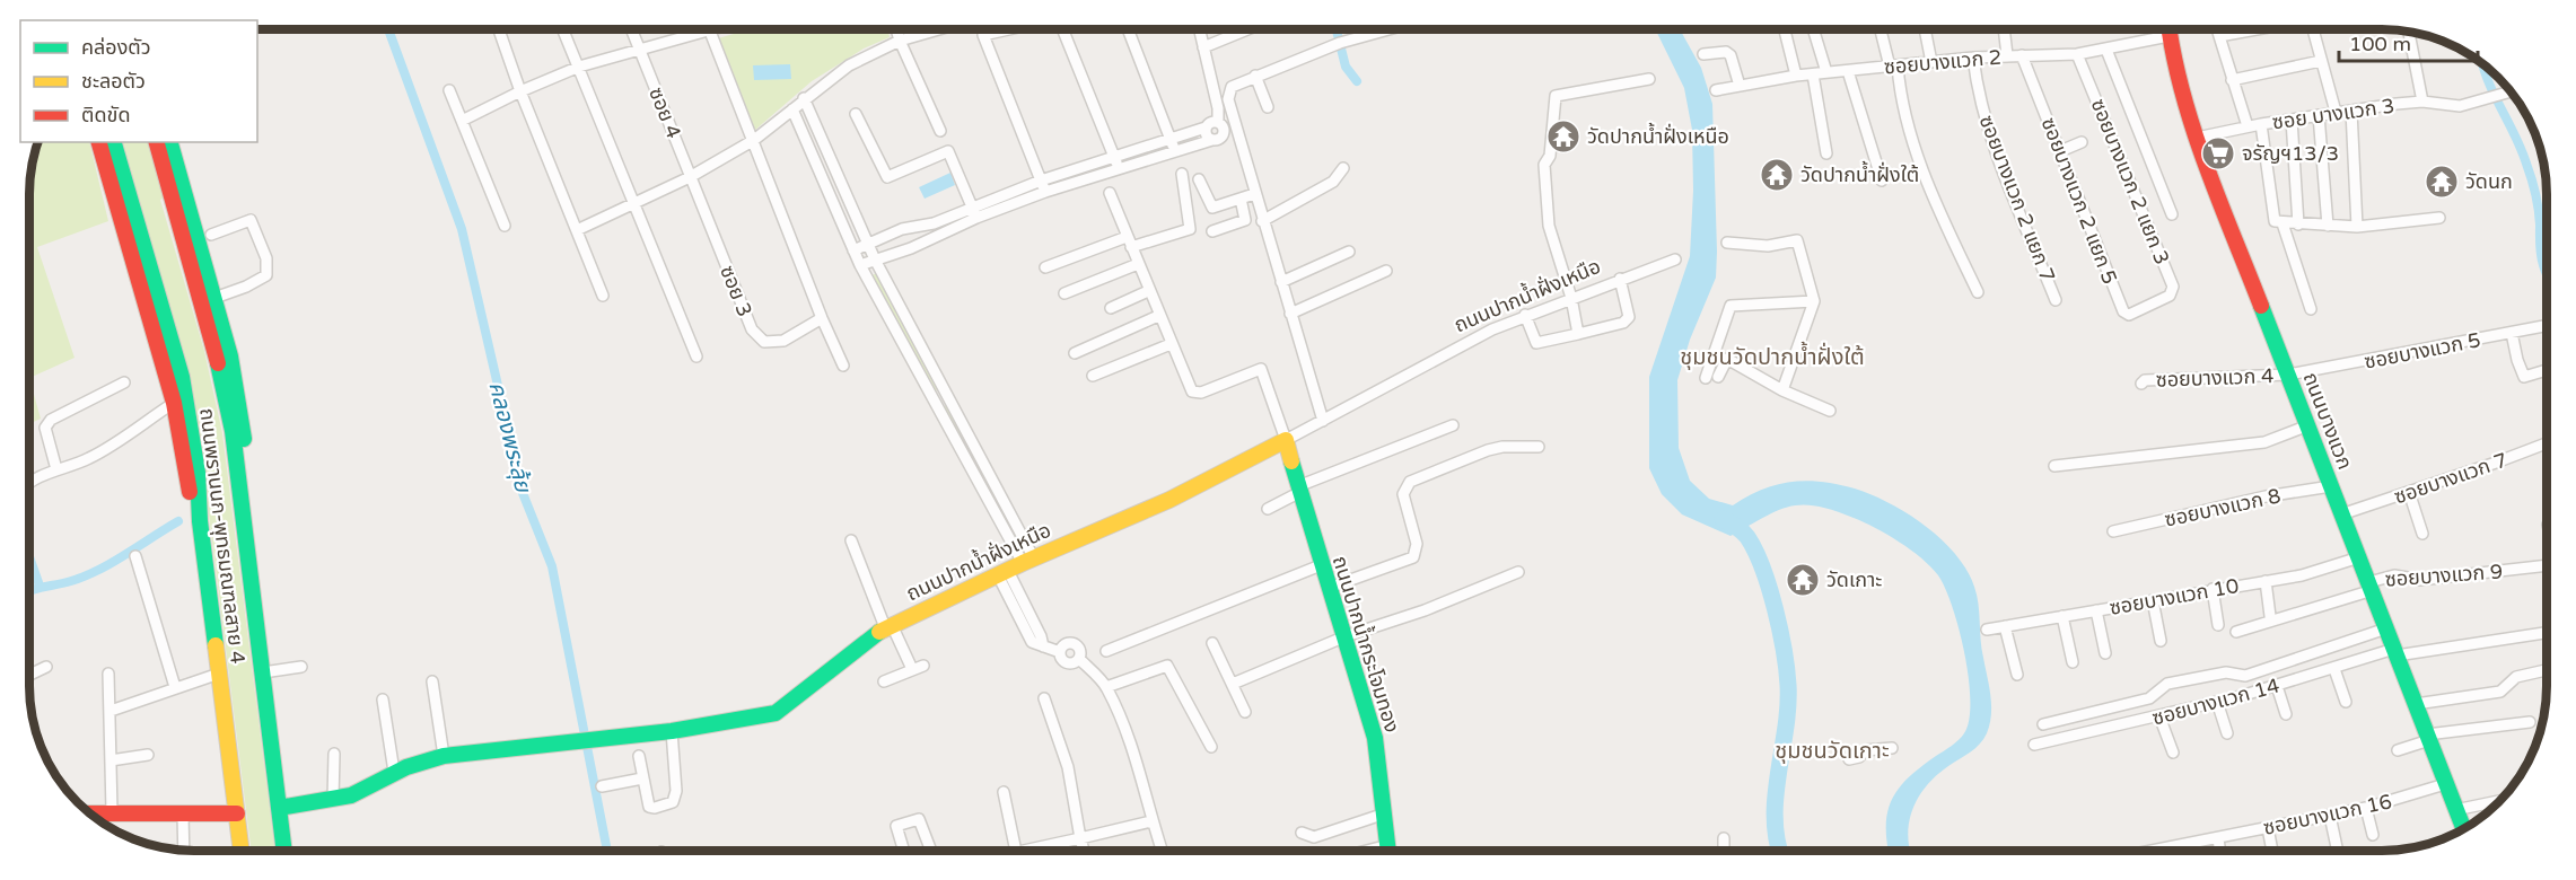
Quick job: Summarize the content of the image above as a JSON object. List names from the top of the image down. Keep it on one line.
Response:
{"streets":{"main road":["ถนนปากน้ำฝั่งเหนือ","ถนนบางแวก","ถนนพรานนก-พุทธมณฑลสาย 4","ถนนปากน้ำกระโจมทอง"],"street":["ซอยบางแวก 2","ซอย 4","ซอย บางแวก 3","ซอยบางแวก 2 แยก 3","ซอยบางแวก 2 แยก 7","ซอยบางแวก 2 แยก 5","ซอย 3","ซอยบางแวก 5","ซอยบางแวก 4","ซอยบางแวก 7","ซอยบางแวก 8","ซอยบางแวก 9","ซอยบางแวก 10","ซอยบางแวก 14","ซอยบางแวก 16"]},"crossings":[["ซอยบางแวก 2","ซอยบางแวก 2 แยก 3"],["ซอยบางแวก 2","ซอยบางแวก 2 แยก 7"],["ซอยบางแวก 2","ซอยบางแวก 2 แยก 5"],["ซอย 4","ซอย 3"],["ซอย บางแวก 3","ถนนบางแวก"],["ซอยบางแวก 2 แยก 3","ซอยบางแวก 2 แยก 5"],["ถนนปากน้ำฝั่งเหนือ","ถนนพรานนก-พุทธมณฑลสาย 4"],["ถนนปากน้ำฝั่งเหนือ","ถนนปากน้ำกระโจมทอง"],["ซอยบางแวก 5","ซอยบางแวก 4"],["ซอยบางแวก 5","ถนนบางแวก"],["ซอยบางแวก 4","ถนนบางแวก"],["ถนนบางแวก","ซอยบางแวก 7"],["ถนนบางแวก","ซอยบางแวก 8"],["ถนนบางแวก","ซอยบางแวก 9"],["ถนนบางแวก","ซอยบางแวก 10"],["ถนนบางแวก","ซอยบางแวก 14"],["ถนนบางแวก","ซอยบางแวก 16"]],"districts":["ชุมชนวัดปากน้ำฝั่งใต้","ชุมชนวัดเกาะ"],"water":["คลองพระลุ้ย"],"places":{"temple":["วัดปากน้ำฝั่งเหนือ","วัดปากน้ำฝั่งใต้","วัดนก","วัดเกาะ"],"supermarket":["จรัญฯ13/3"]},"legend":["คล่องตัว","ชะลอตัว","ติดขัด"],"scale_bar":"100 m"}
